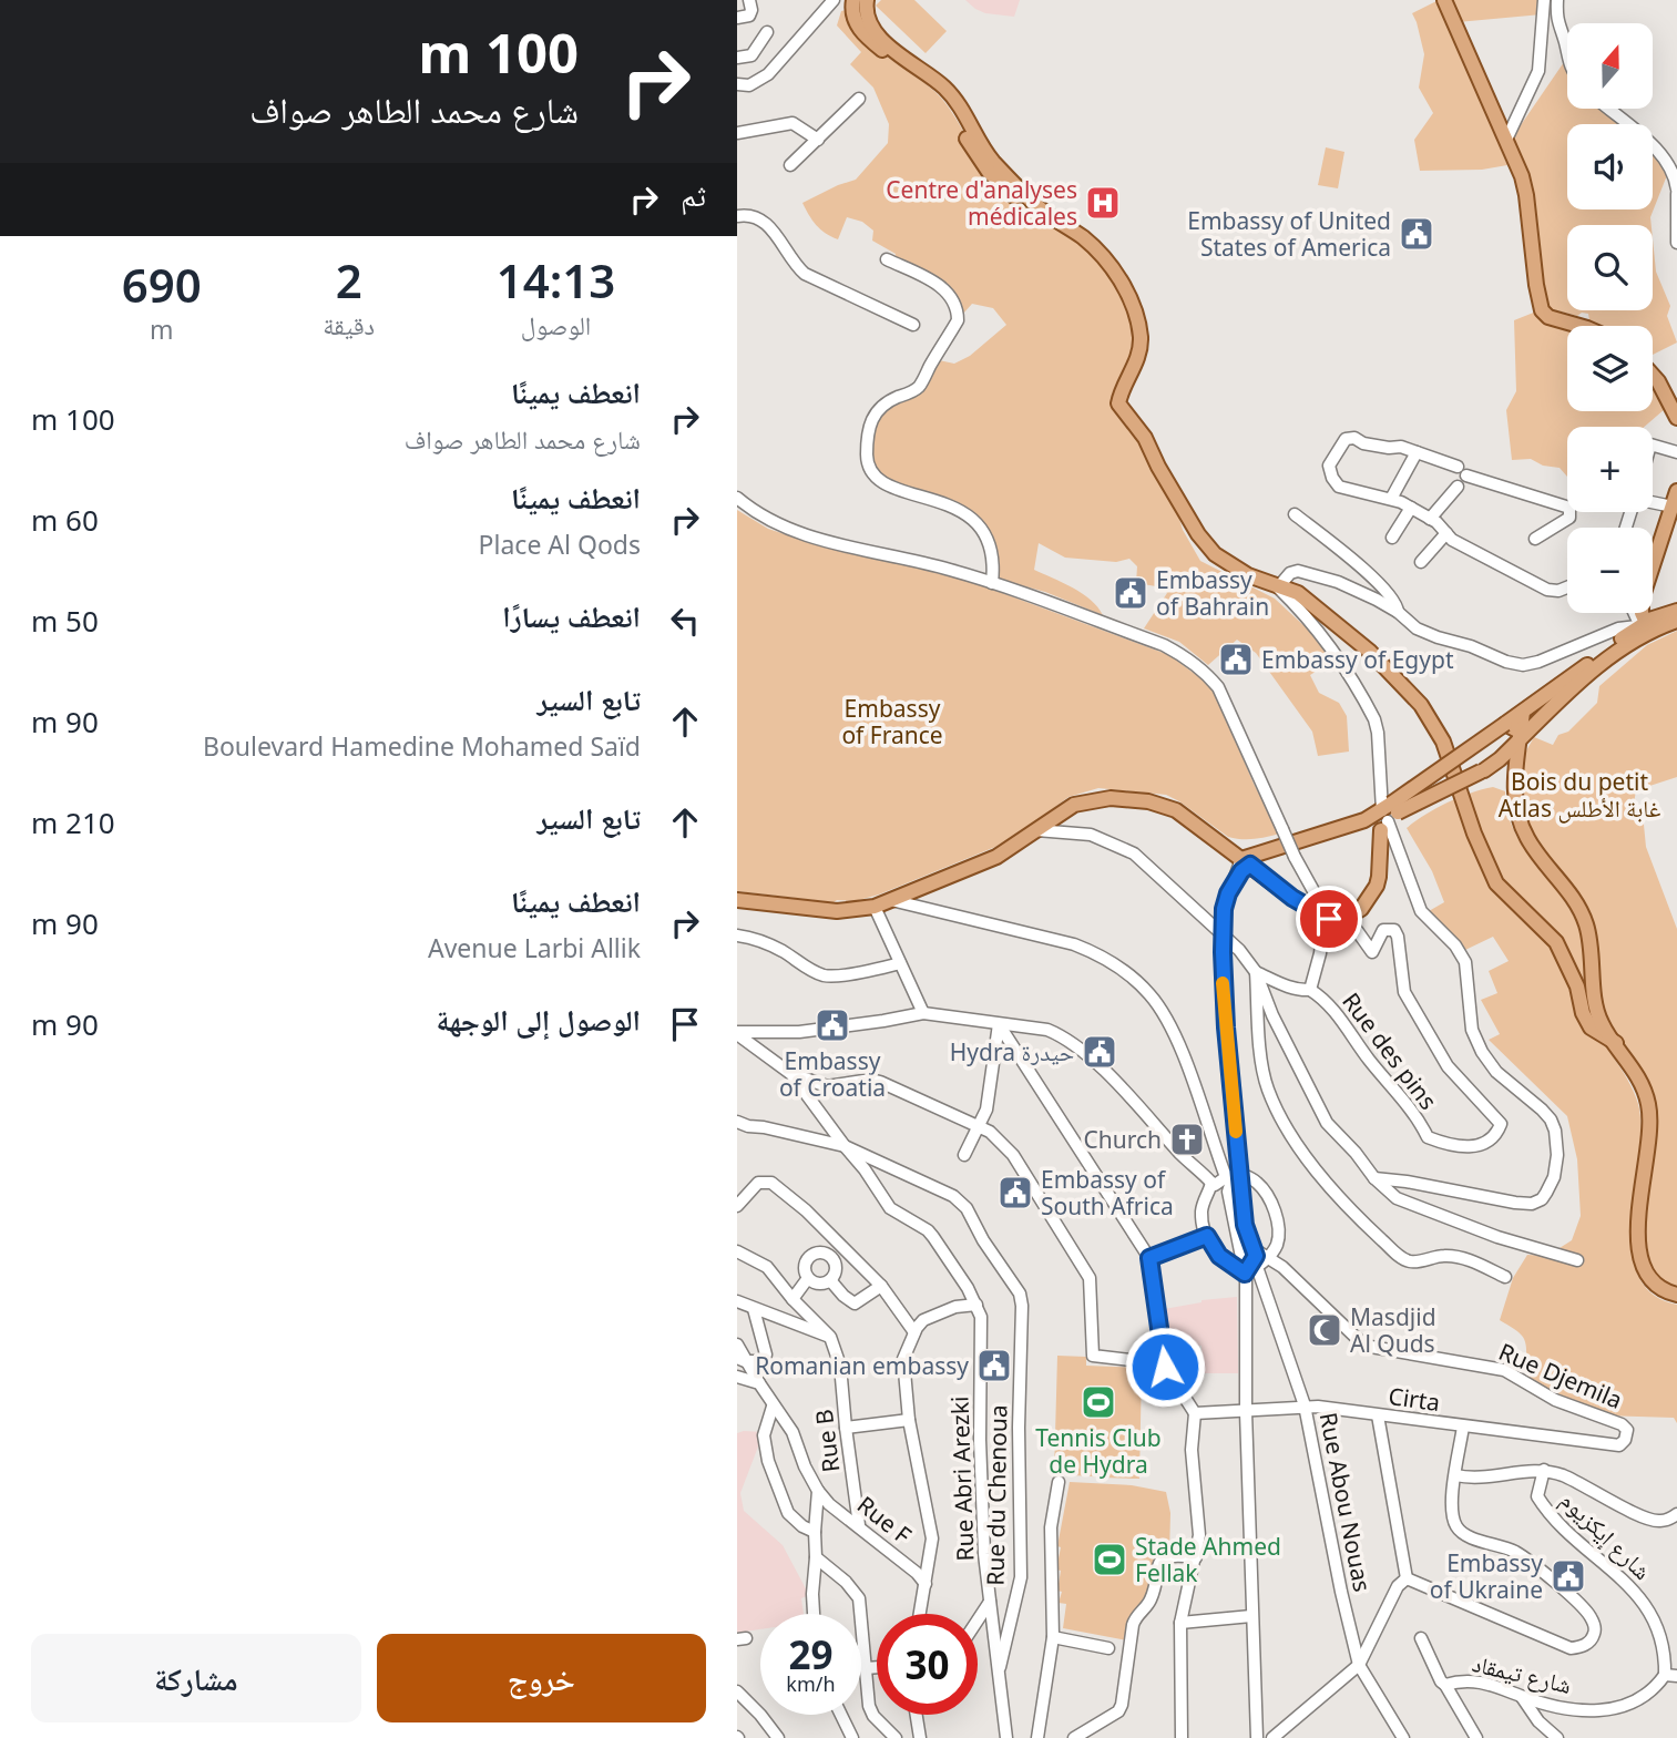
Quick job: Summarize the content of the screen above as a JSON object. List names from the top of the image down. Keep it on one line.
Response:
{"streets":{"street":["Rue des pins","Rue Djemila","Cirta","Rue B","Rue Abri Arezki","Rue du Chenoua","Rue Abou Nouas","Rue F","شارع إيكزيوم","شارع تيمقاد"]},"crossings":[["Rue Djemila","Cirta"],["Cirta","Rue Abou Nouas"],["Rue B","Rue F"],["Rue Abri Arezki","Rue du Chenoua"],["شارع إيكزيوم","شارع تيمقاد"]],"parks":["Embassy of France","Bois du petit Atlas غابة الأطلس"],"places":{"hospital":["Centre d'analyses médicales"],"public building":["Embassy of United States of America","Embassy of Bahrain","Embassy of Egypt","Embassy of Croatia","Hydra حيدرة","Embassy of South Africa","Romanian embassy","Embassy of Ukraine"],"church":["Church"],"mosque":["Masdjid Al Quds"],"sports":["Tennis Club de Hydra","Stade Ahmed Fellak"]},"north":"top","page":{"turn":["100 m","شارع محمد الطاهر صواف"],"map_buttons":["+","−"],"then":"ثم","eta":["14:13","الوصول","2","دقيقة","690","m"],"list":[{"name":"انعطف يمينًا","note":"شارع محمد الطاهر صواف","value":"100 m"},{"name":"انعطف يمينًا","note":"Place Al Qods","value":"60 m"},{"name":"انعطف يسارًا","value":"50 m"},{"name":"تابع السير","note":"Boulevard Hamedine Mohamed Saïd","value":"90 m"},{"name":"تابع السير","value":"210 m"},{"name":"انعطف يمينًا","note":"Avenue Larbi Allik","value":"90 m"},{"name":"الوصول إلى الوجهة","value":"90 m"}],"speed":"29 km/h","limit":"30","buttons":["خروج","مشاركة"]}}
